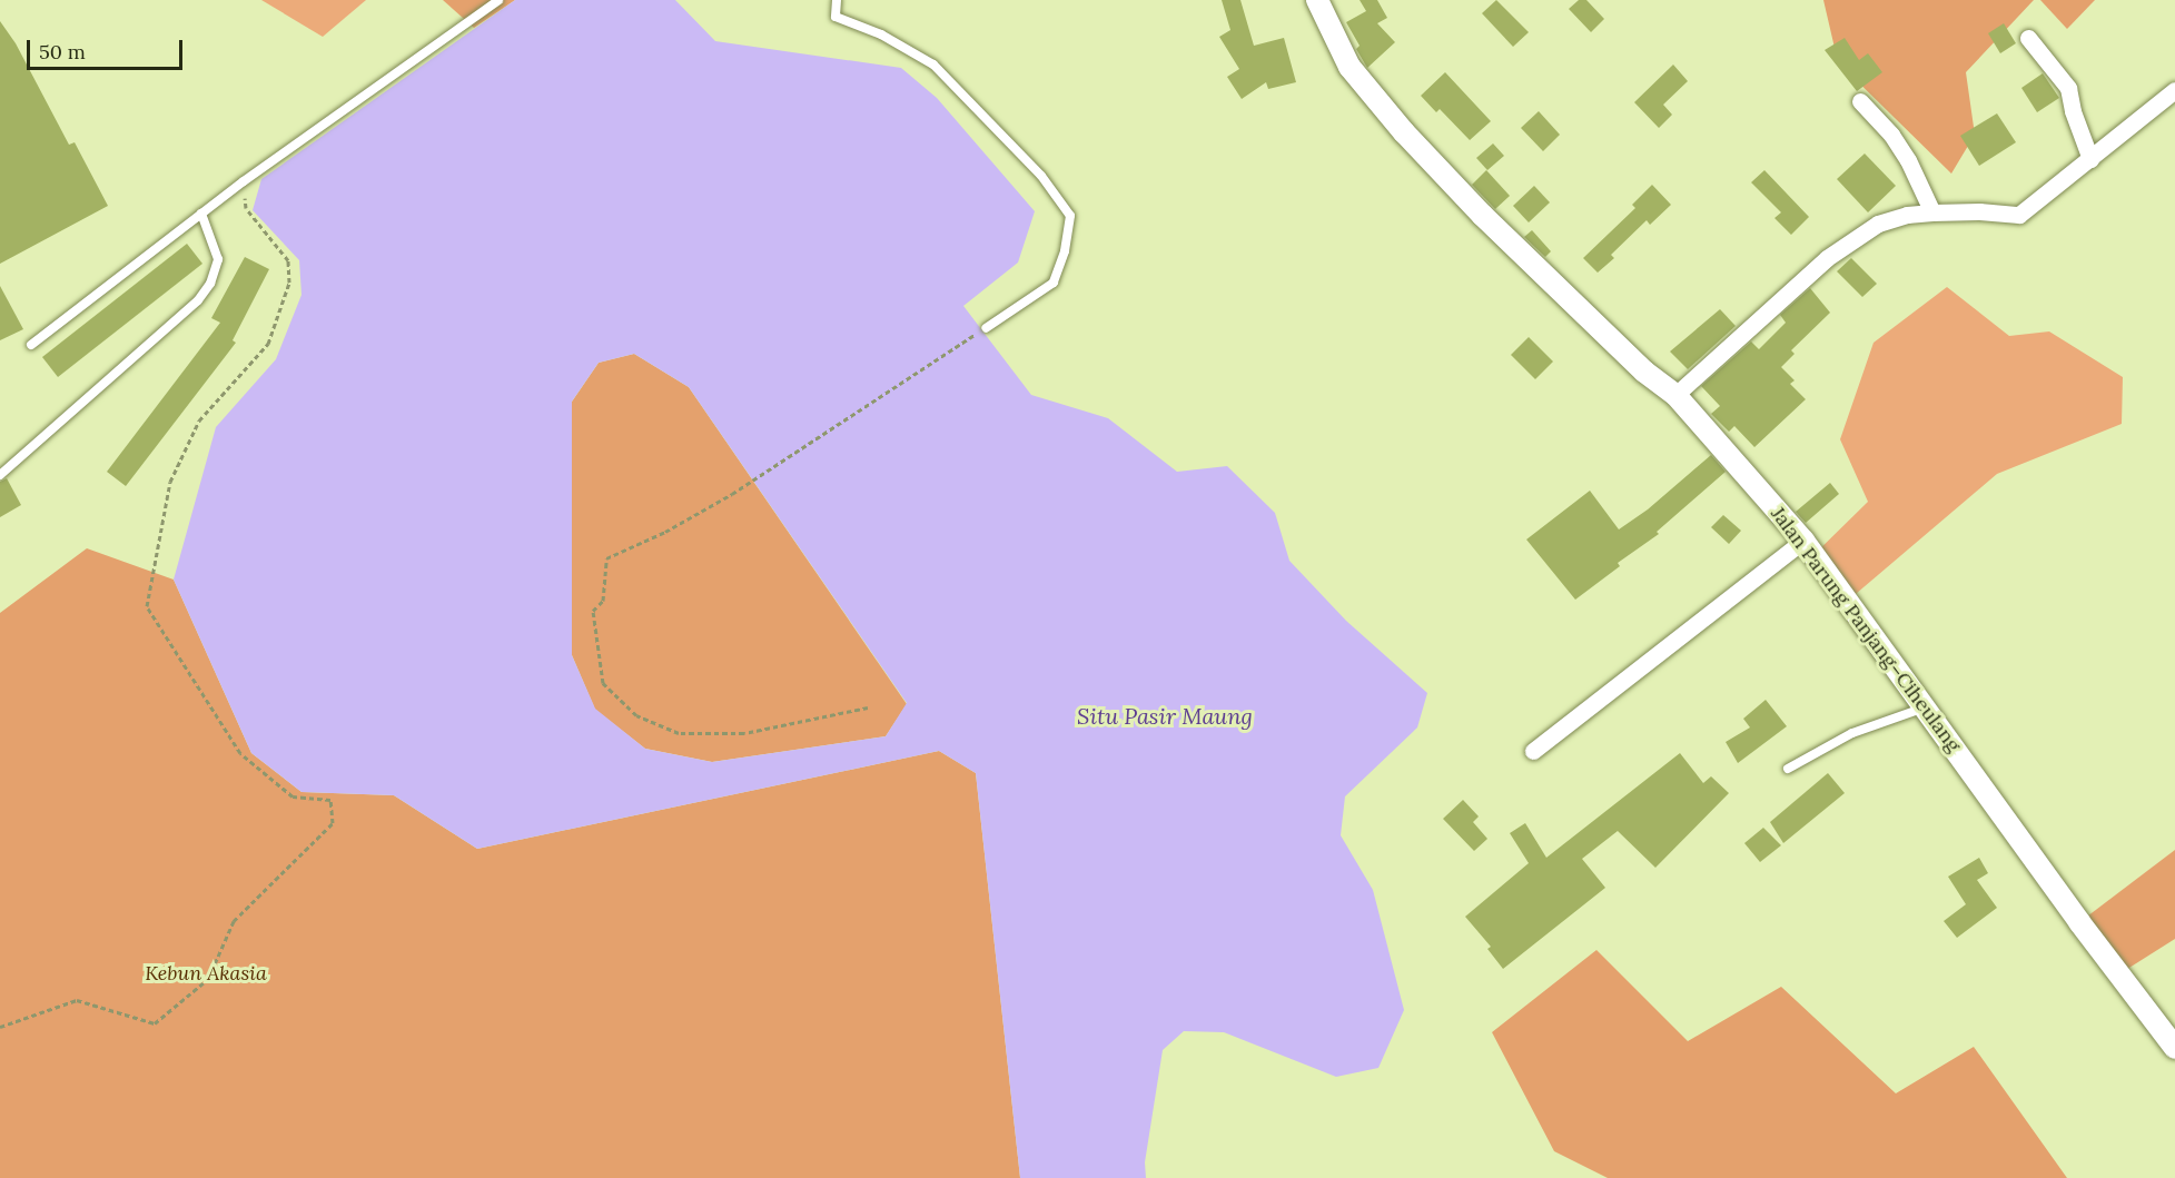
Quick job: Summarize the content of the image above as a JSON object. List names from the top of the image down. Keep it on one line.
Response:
{"streets":{"street":["Jalan Parung Panjang–Ciheulang"]},"water":["Situ Pasir Maung"],"parks":["Kebun Akasia"],"scale_bar":"50 m"}
